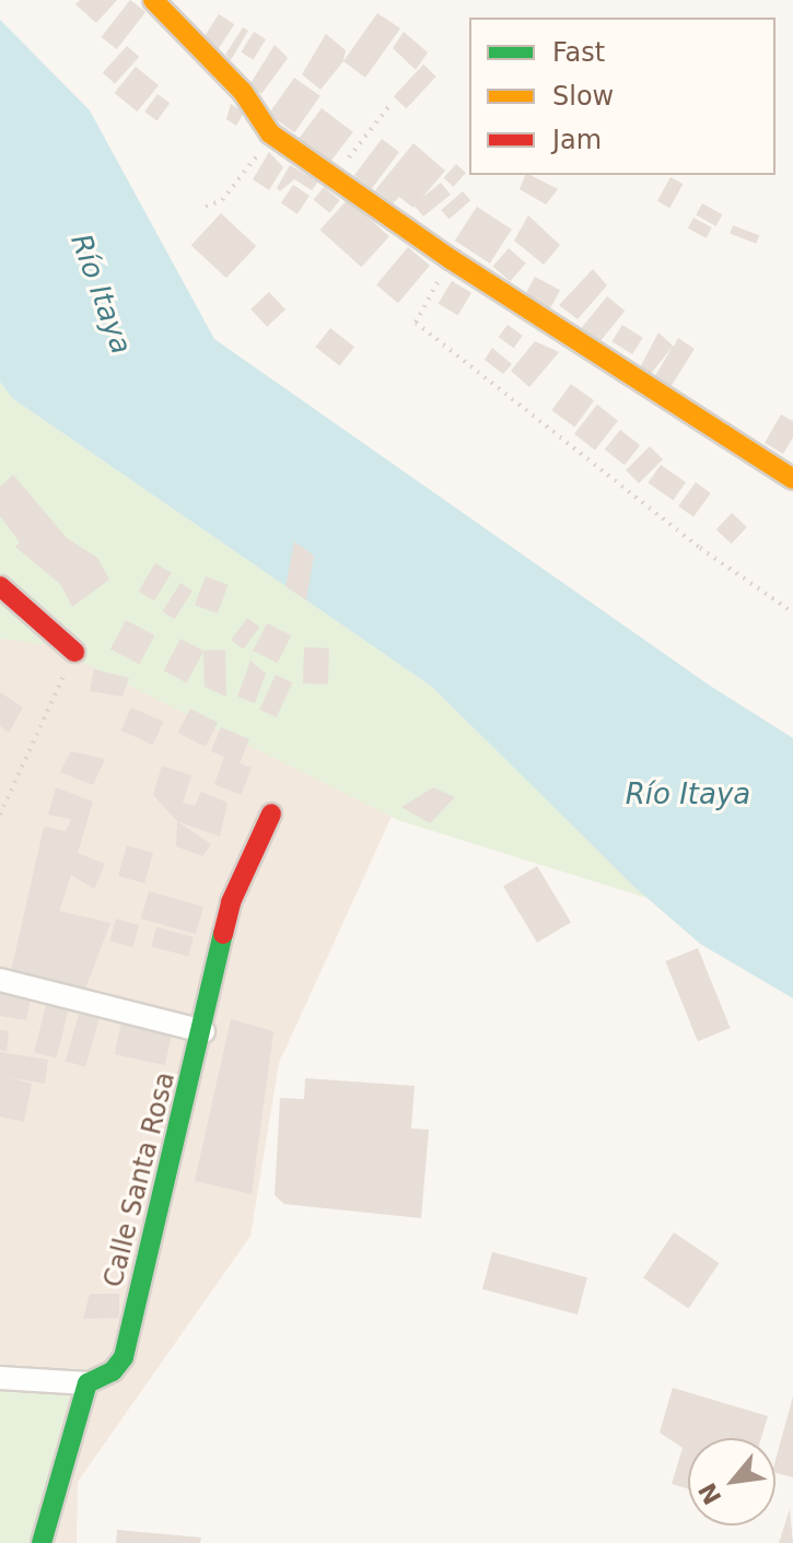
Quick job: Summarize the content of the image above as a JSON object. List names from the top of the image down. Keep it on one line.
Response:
{"streets":{"street":["Calle Santa Rosa"]},"water":["Río Itaya"],"legend":["Fast","Slow","Jam"],"north":"bottom left"}
